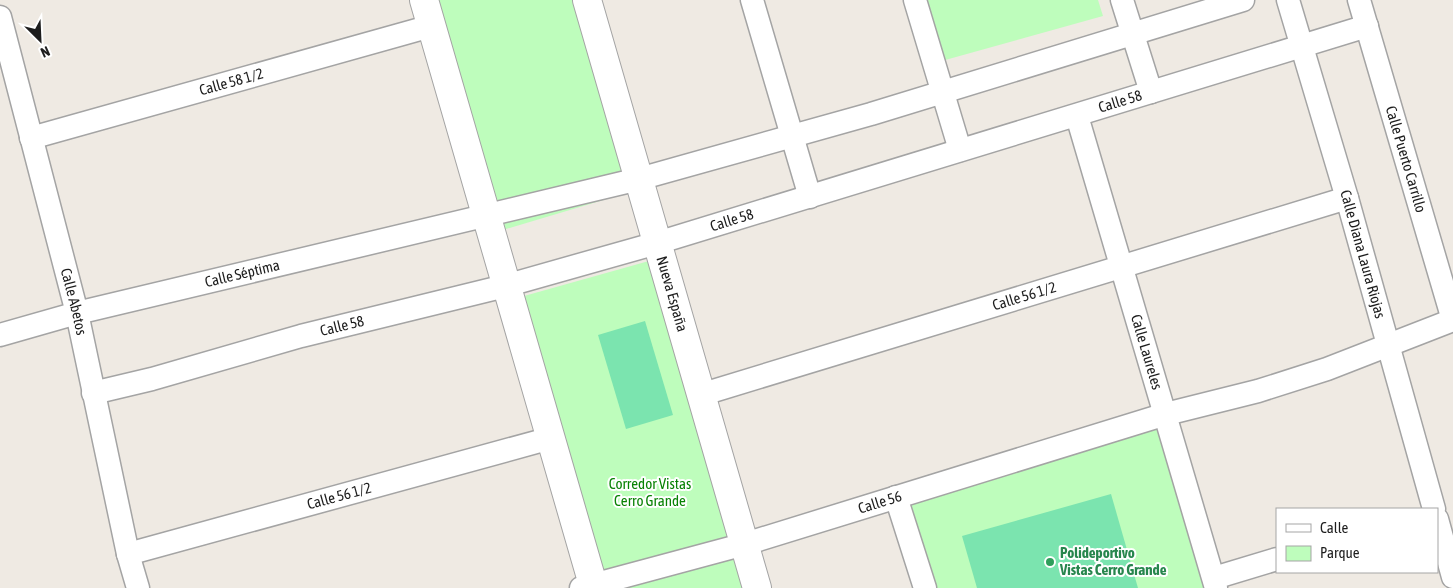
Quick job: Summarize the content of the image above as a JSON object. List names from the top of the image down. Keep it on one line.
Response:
{"streets":{"street":["Calle 58 1/2","Calle 58","Calle Puerto Carrillo","Calle Diana Laura Riojas","Calle Séptima","Nueva España","Calle 56 1/2","Calle Abetos","Calle Laureles","Calle 56"]},"crossings":[["Calle 58 1/2","Calle Abetos"],["Calle 58","Calle Puerto Carrillo"],["Calle 58","Calle Diana Laura Riojas"],["Calle 58","Nueva España"],["Calle 58","Calle Abetos"],["Calle 58","Calle Laureles"],["Calle Puerto Carrillo","Calle 56"],["Calle Diana Laura Riojas","Calle 56 1/2"],["Calle Diana Laura Riojas","Calle 56"],["Calle Séptima","Calle Abetos"],["Nueva España","Calle 56 1/2"],["Nueva España","Calle 56"],["Calle 56 1/2","Calle Abetos"],["Calle 56 1/2","Calle Laureles"],["Calle Laureles","Calle 56"]],"parks":["Corredor Vistas Cerro Grande"],"places":["Polideportivo Vistas Cerro Grande"],"legend":["Calle","Parque"],"north":"bottom right"}
